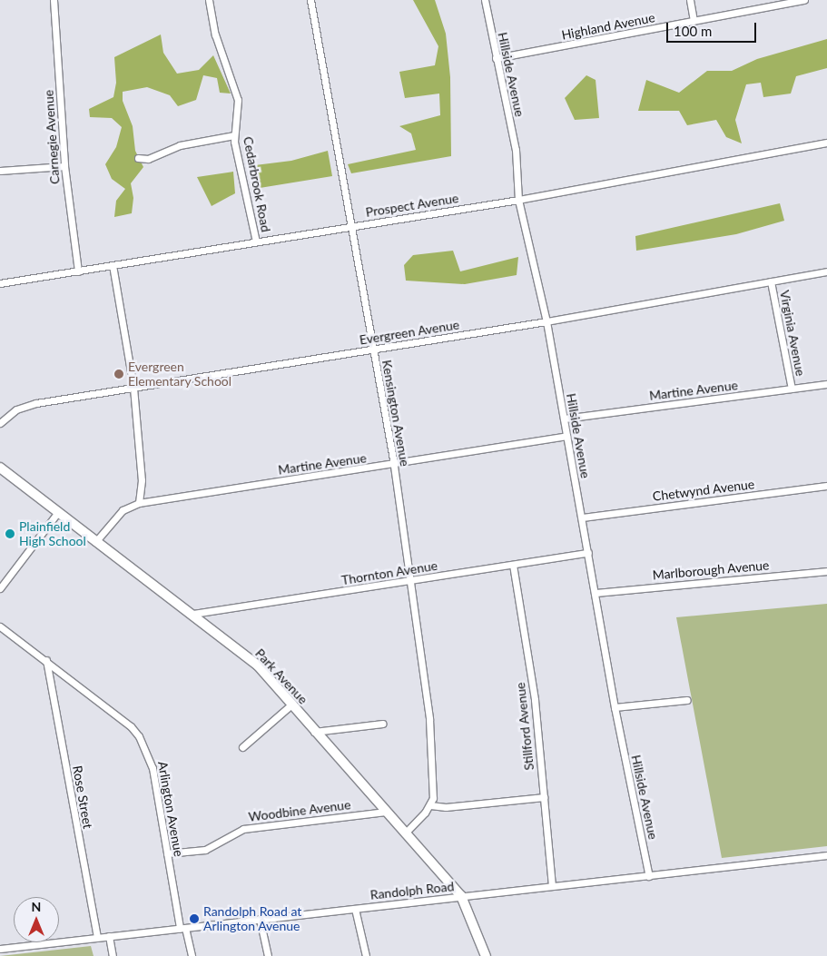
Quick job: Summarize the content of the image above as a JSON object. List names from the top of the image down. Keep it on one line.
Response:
{"streets":{"main road":["Park Avenue"],"street":["Highland Avenue","Hillside Avenue","Carnegie Avenue","Cedarbrook Road","Prospect Avenue","Evergreen Avenue","Virginia Avenue","Martine Avenue","Kensington Avenue","Chetwynd Avenue","Marlborough Avenue","Thornton Avenue","Stillford Avenue","Rose Street","Arlington Avenue","Woodbine Avenue","Randolph Road"]},"crossings":[["Highland Avenue","Hillside Avenue"],["Hillside Avenue","Prospect Avenue"],["Hillside Avenue","Evergreen Avenue"],["Hillside Avenue","Martine Avenue"],["Hillside Avenue","Chetwynd Avenue"],["Hillside Avenue","Marlborough Avenue"],["Hillside Avenue","Thornton Avenue"],["Hillside Avenue","Randolph Road"],["Carnegie Avenue","Prospect Avenue"],["Cedarbrook Road","Prospect Avenue"],["Prospect Avenue","Kensington Avenue"],["Evergreen Avenue","Virginia Avenue"],["Evergreen Avenue","Kensington Avenue"],["Virginia Avenue","Martine Avenue"],["Martine Avenue","Kensington Avenue"],["Martine Avenue","Park Avenue"],["Kensington Avenue","Thornton Avenue"],["Thornton Avenue","Park Avenue"],["Thornton Avenue","Stillford Avenue"],["Park Avenue","Woodbine Avenue"],["Park Avenue","Randolph Road"],["Stillford Avenue","Randolph Road"],["Rose Street","Arlington Avenue"],["Rose Street","Randolph Road"],["Arlington Avenue","Woodbine Avenue"],["Arlington Avenue","Randolph Road"]],"places":["Evergreen Elementary School","Plainfield High School","Randolph Road at Arlington Avenue"],"scale_bar":"100 m","north":"top"}
